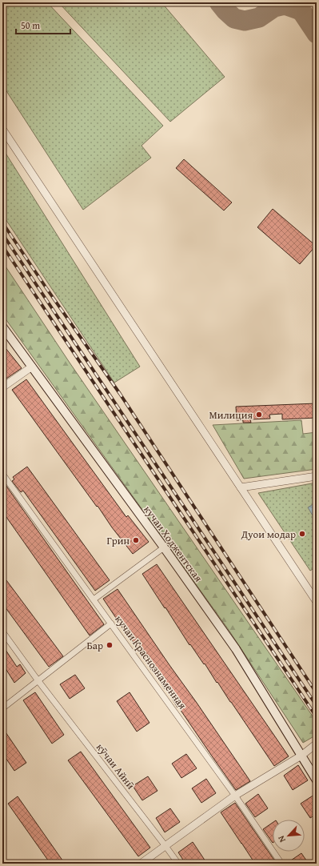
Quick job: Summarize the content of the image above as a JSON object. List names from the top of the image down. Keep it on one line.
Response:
{"streets":{"main road":["кучаи Ходжентская"],"street":["кучаи Краснознаменная","кӯчаи Айнӣ"]},"places":["Милиция","Дуои модар","Грин","Бар"],"scale_bar":"50 m","north":"bottom left"}
